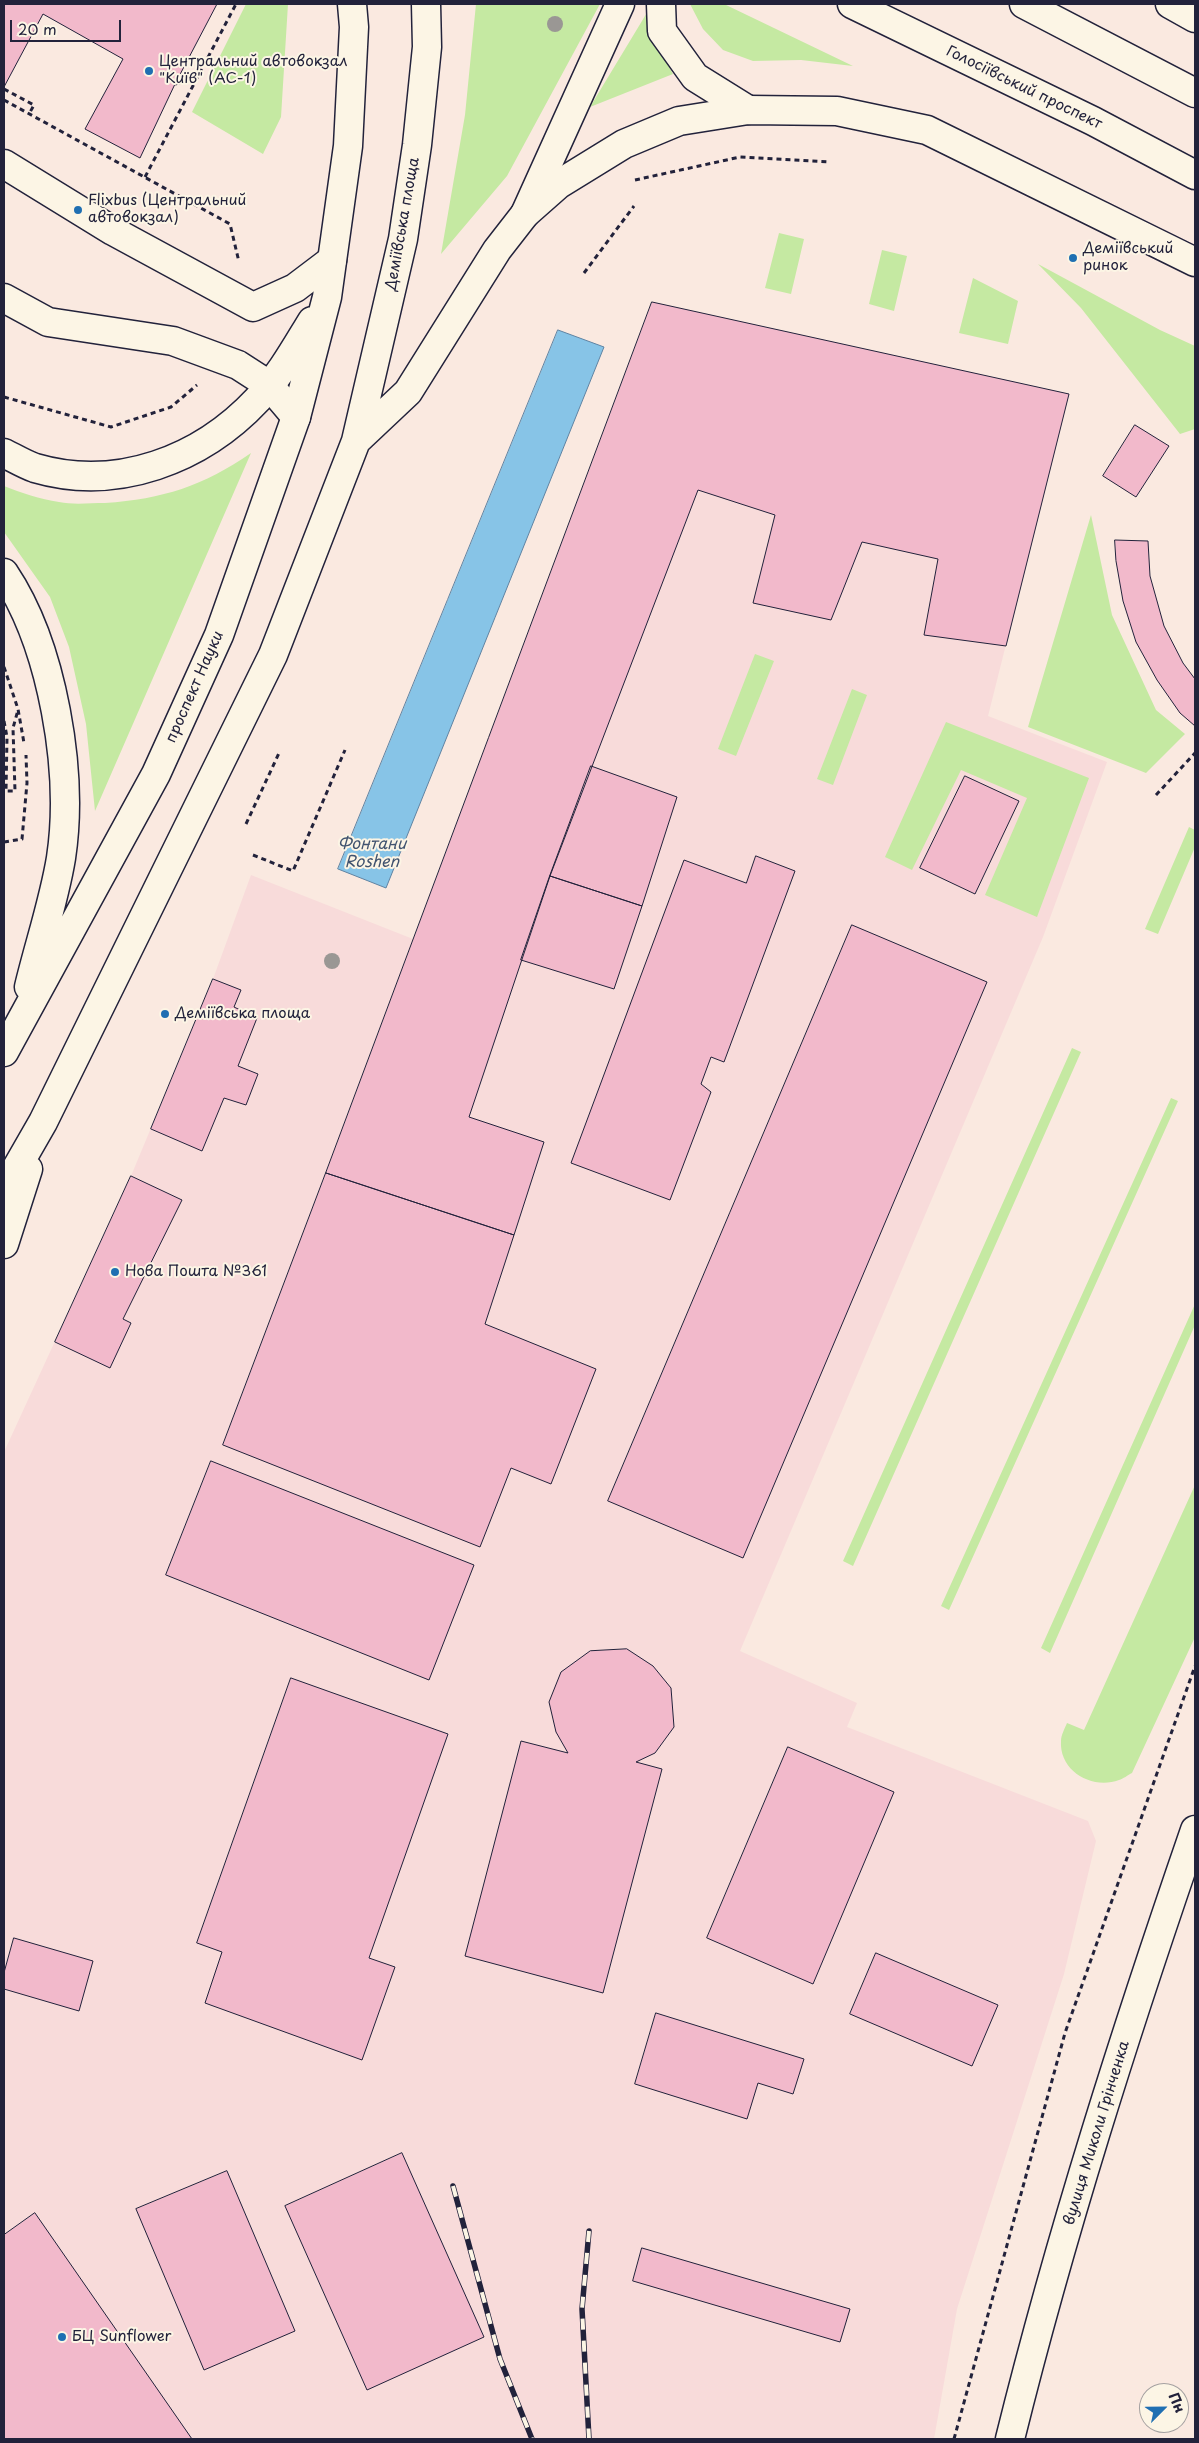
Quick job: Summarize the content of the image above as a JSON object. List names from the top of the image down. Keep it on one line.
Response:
{"streets":{"main road":["Голосіївський проспект","Деміївська площа","проспект Науки","вулиця Миколи Грінченка"]},"water":["Фонтани Roshen"],"places":["Центральний автовокзал \"Київ\" (АС-1)","Flixbus (Центральний автовокзал)","Деміївський ринок","Деміївська площа","Нова Пошта №361","БЦ Sunflower"],"scale_bar":"20 m","north":"top right"}
